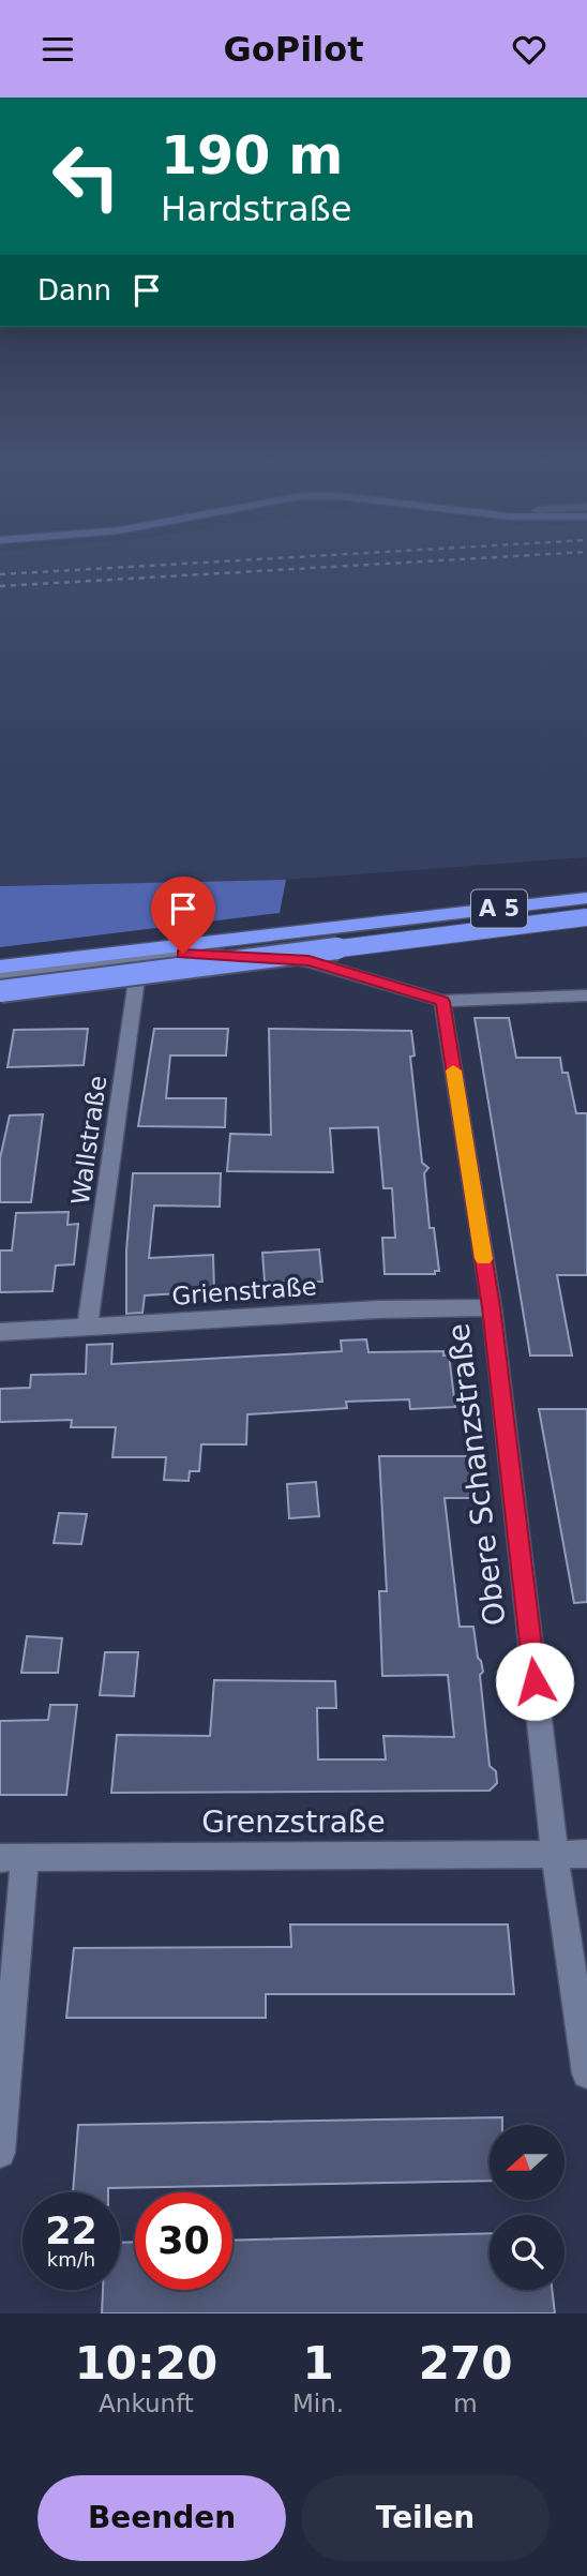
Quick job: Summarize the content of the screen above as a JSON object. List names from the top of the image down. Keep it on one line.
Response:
{"streets":{"highway":["A 5"],"street":["Wallstraße","Grienstraße","Obere Schanzstraße","Grenzstraße"]},"crossings":[["Wallstraße","Grienstraße"],["Grienstraße","Obere Schanzstraße"],["Obere Schanzstraße","Grenzstraße"]],"north":"left","page":{"header":"GoPilot","turn":["190 m","Hardstraße"],"then":"Dann","speed":"22 km/h","limit":"30","eta":["10:20","Ankunft","1","Min.","270","m"],"buttons":["Beenden","Teilen"]}}
